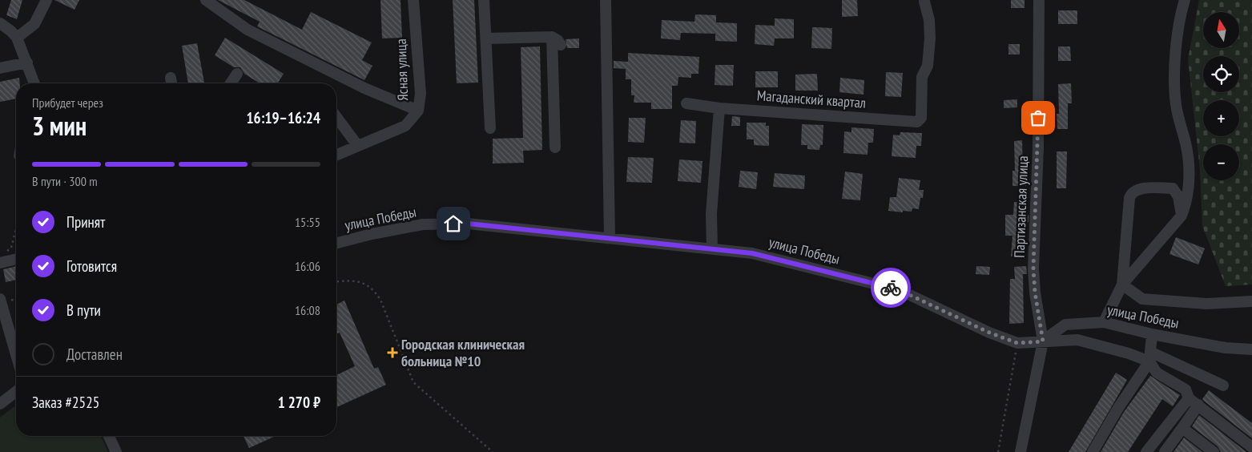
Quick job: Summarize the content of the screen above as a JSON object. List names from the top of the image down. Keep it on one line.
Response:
{"streets":{"street":["Ясная улица","Магаданский квартал","Партизанская улица","улица Победы"]},"crossings":[["Партизанская улица","улица Победы"]],"places":{"health":["Городская клиническая больница №10"]},"north":"top","page":{"map_buttons":["+","−"],"heading":["3 мин","Прибудет через","16:19–16:24"],"panel":["Заказ #2525","1 270 ₽"],"bar":"В пути · 300 m","list":[["Принят","15:55"],["Готовится","16:06"],["В пути","16:08"],"Доставлен"]}}
